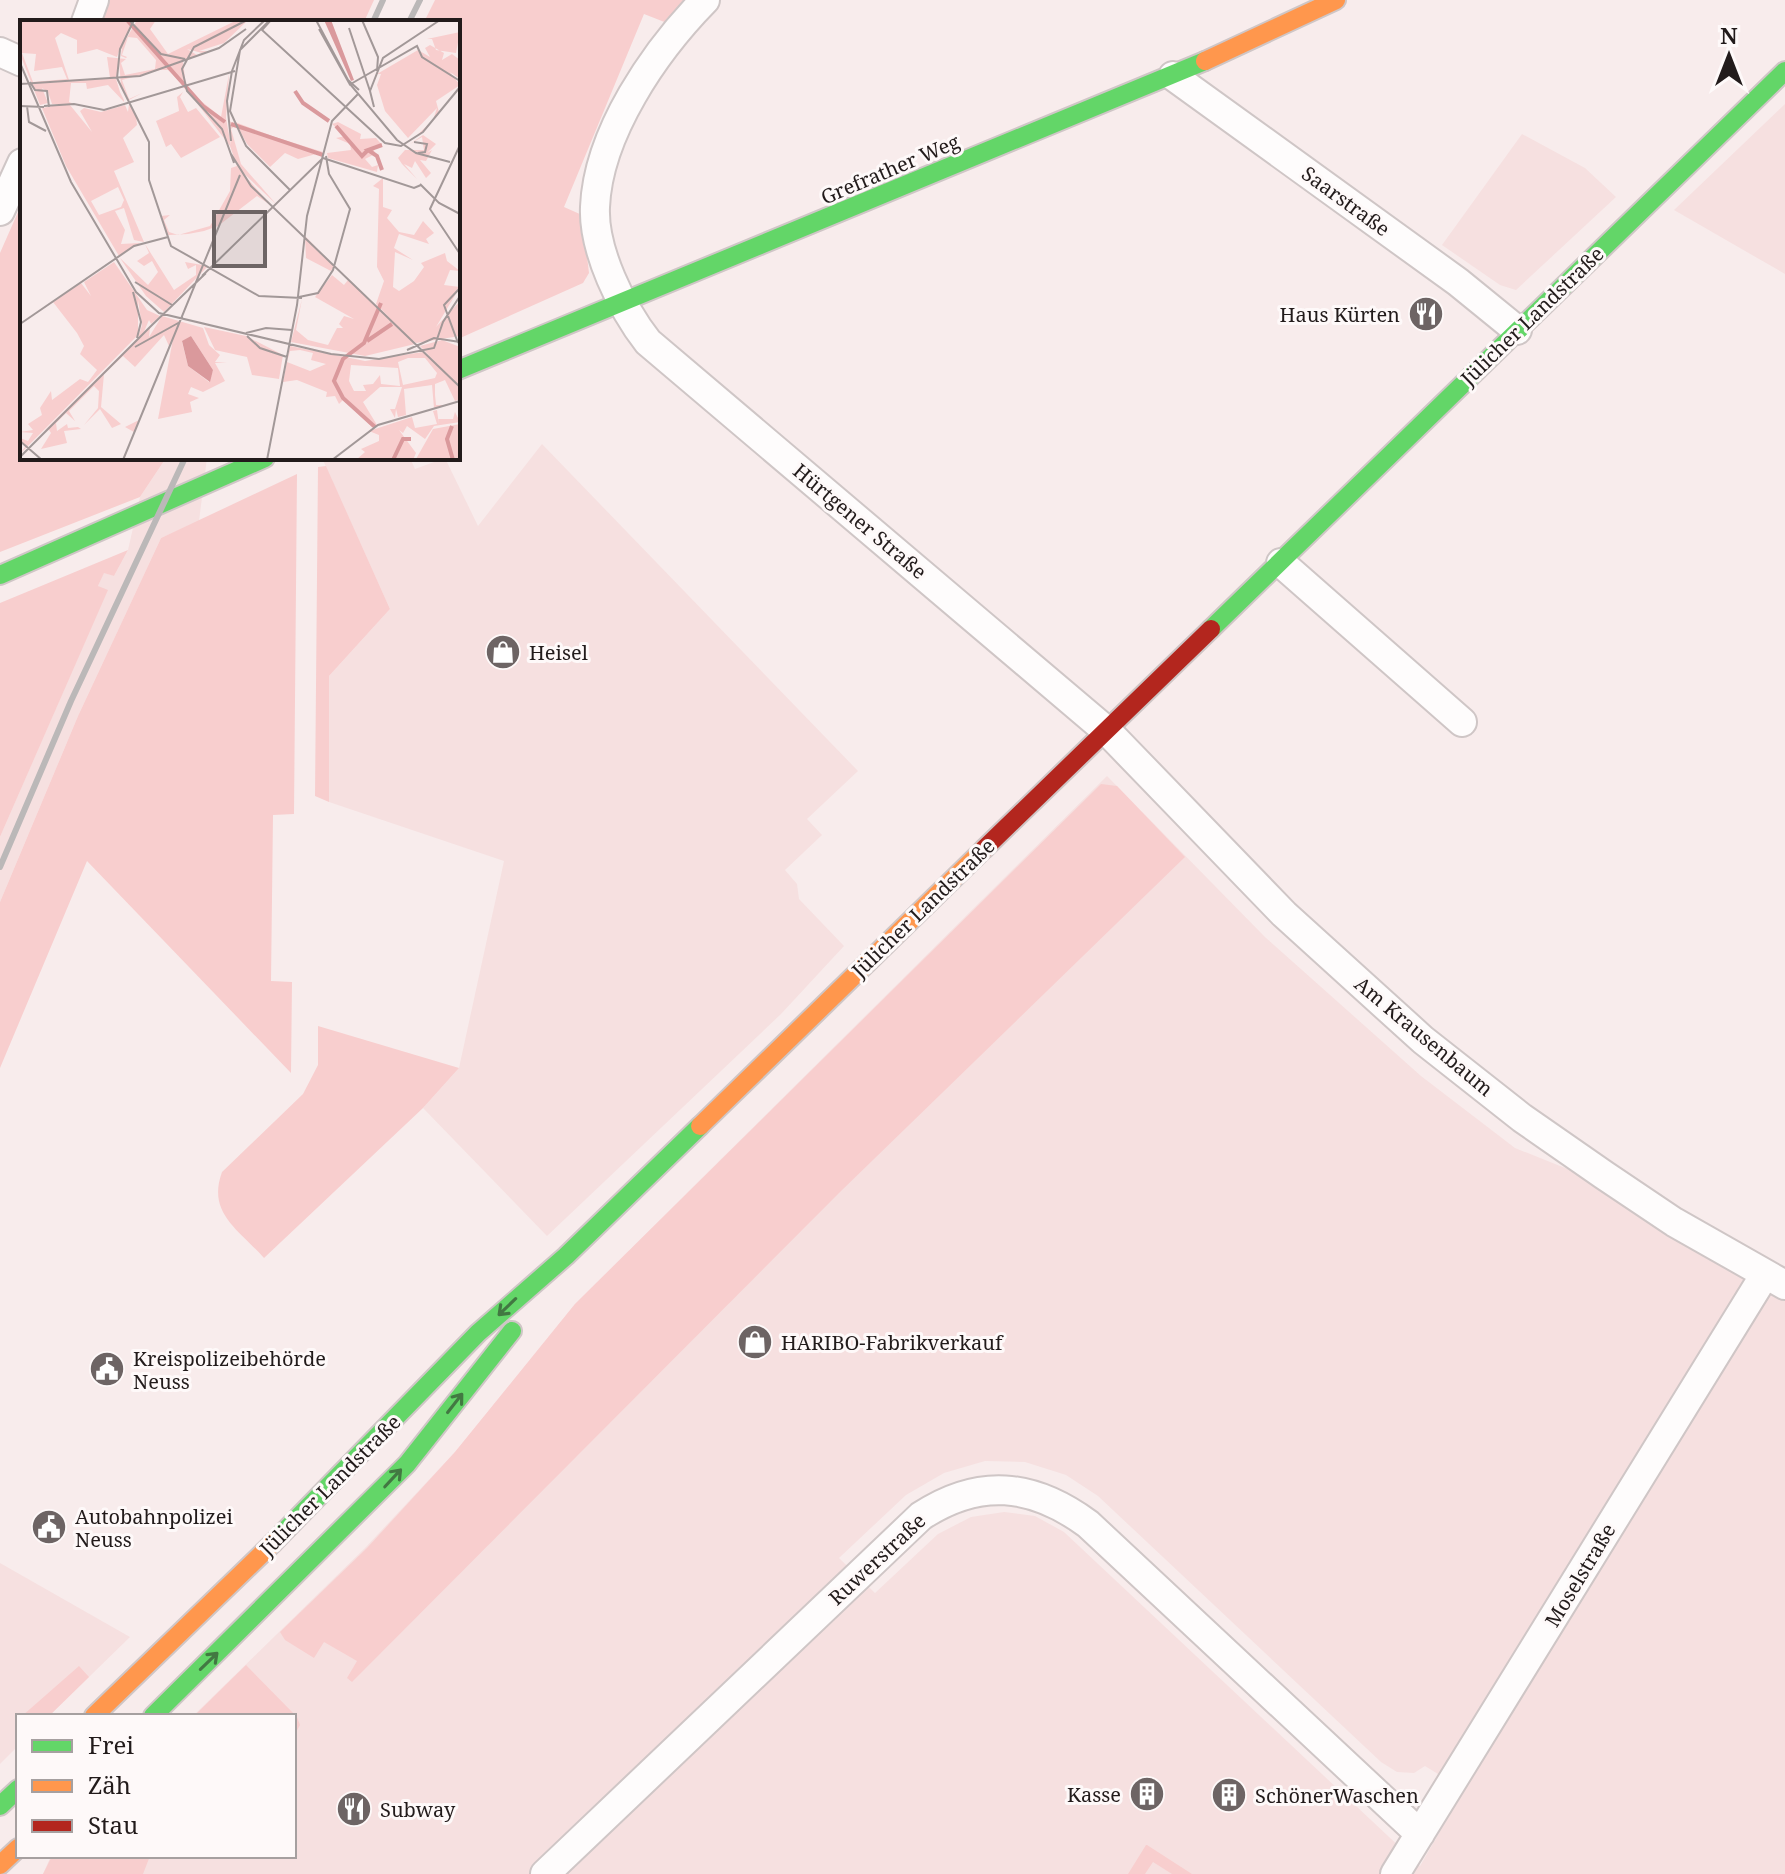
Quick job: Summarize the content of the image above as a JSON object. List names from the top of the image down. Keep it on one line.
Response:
{"streets":{"main road":["Grefrather Weg","Jülicher Landstraße"],"street":["Saarstraße","Hürtgener Straße","Am Krausenbaum","Ruwerstraße","Moselstraße"]},"crossings":[["Grefrather Weg","Saarstraße"],["Grefrather Weg","Hürtgener Straße"],["Saarstraße","Jülicher Landstraße"],["Jülicher Landstraße","Hürtgener Straße"],["Jülicher Landstraße","Am Krausenbaum"],["Hürtgener Straße","Am Krausenbaum"],["Am Krausenbaum","Moselstraße"],["Ruwerstraße","Moselstraße"]],"places":{"restaurant":["Haus Kürten","Subway"],"shop":["Heisel","HARIBO-Fabrikverkauf"],"public building":["Kreispolizeibehörde Neuss","Autobahnpolizei Neuss"],"building":["Kasse","SchönerWaschen"]},"legend":["Frei","Zäh","Stau"],"north":"top"}
